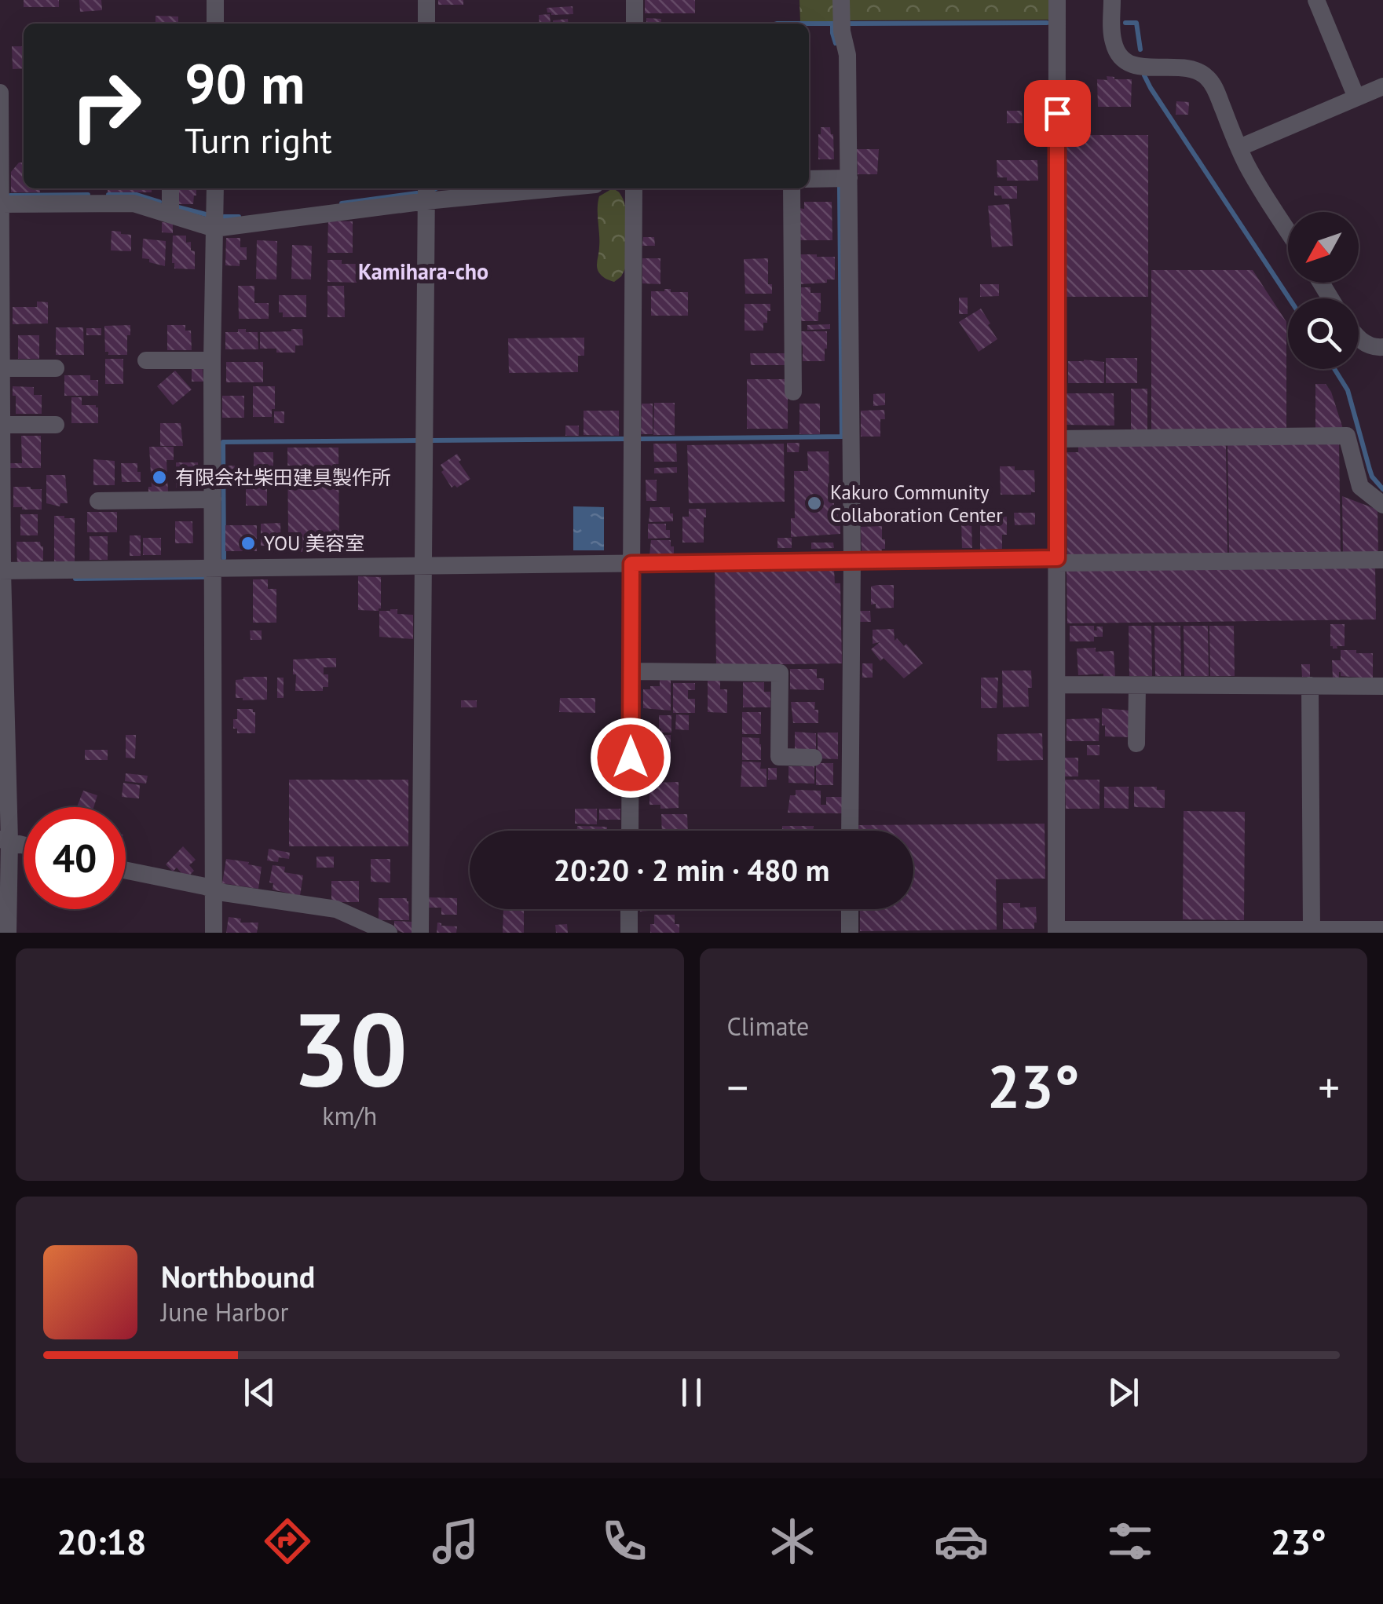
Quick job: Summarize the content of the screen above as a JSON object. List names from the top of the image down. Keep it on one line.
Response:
{"districts":["Kamihara-cho"],"places":["有限会社柴田建具製作所","Kakuro Community Collaboration Center","YOU 美容室"],"north":"bottom left","page":{"turn":["90 m","Turn right"],"limit":"40","trip":"20:20 · 2 min · 480 m","tile":[["30","km/h"],"Climate"],"heat":["−","23°","+"],"song":["Northbound","June Harbor"],"tabs":["20:18","23°"]}}
